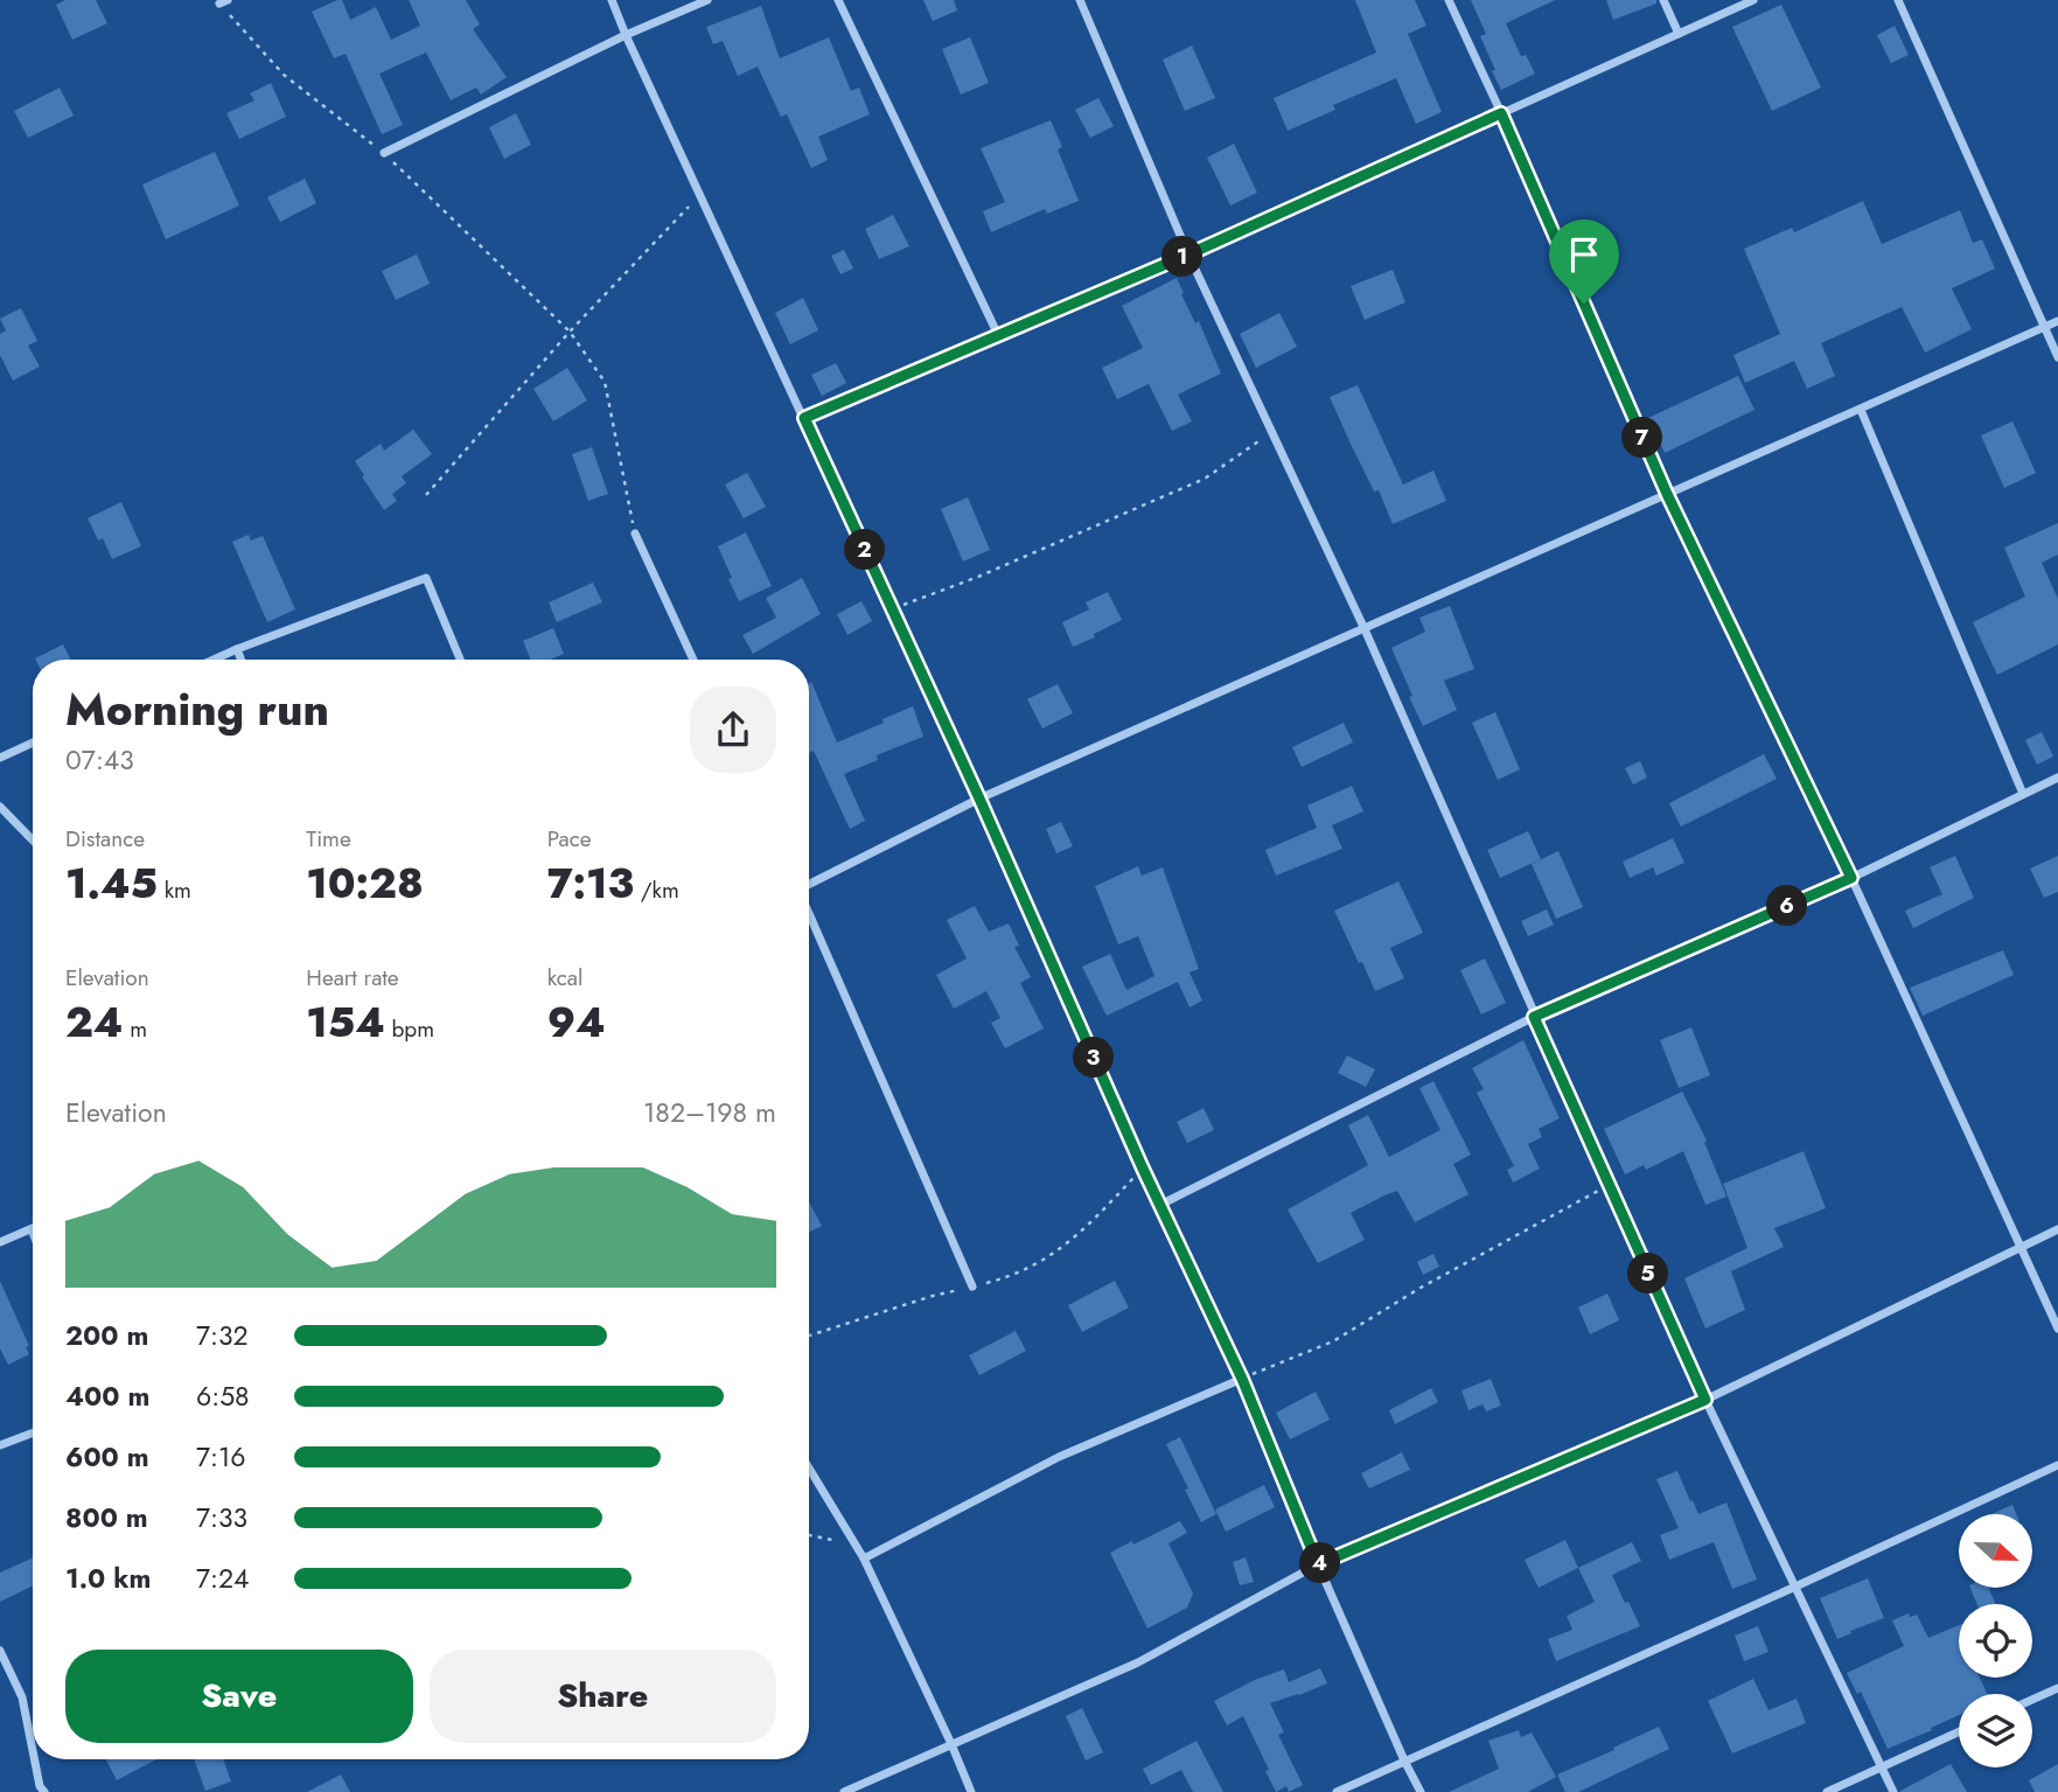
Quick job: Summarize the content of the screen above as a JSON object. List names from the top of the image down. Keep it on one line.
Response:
{"north":"right","page":{"pins":["1","7","2","6","3","5","4"],"heading":["Morning run","07:43"],"stats":[["Distance","1.45 km"],["Time","10:28"],["Pace","7:13 /km"],["Elevation","24 m"],["Heart rate","154 bpm"],["kcal","94"]],"chart":["Elevation","182–198 m"],"list":[{"name":"200 m","note":"7:32"},{"name":"400 m","note":"6:58"},{"name":"600 m","note":"7:16"},{"name":"800 m","note":"7:33"},{"name":"1.0 km","note":"7:24"}],"buttons":["Save","Share"]}}
